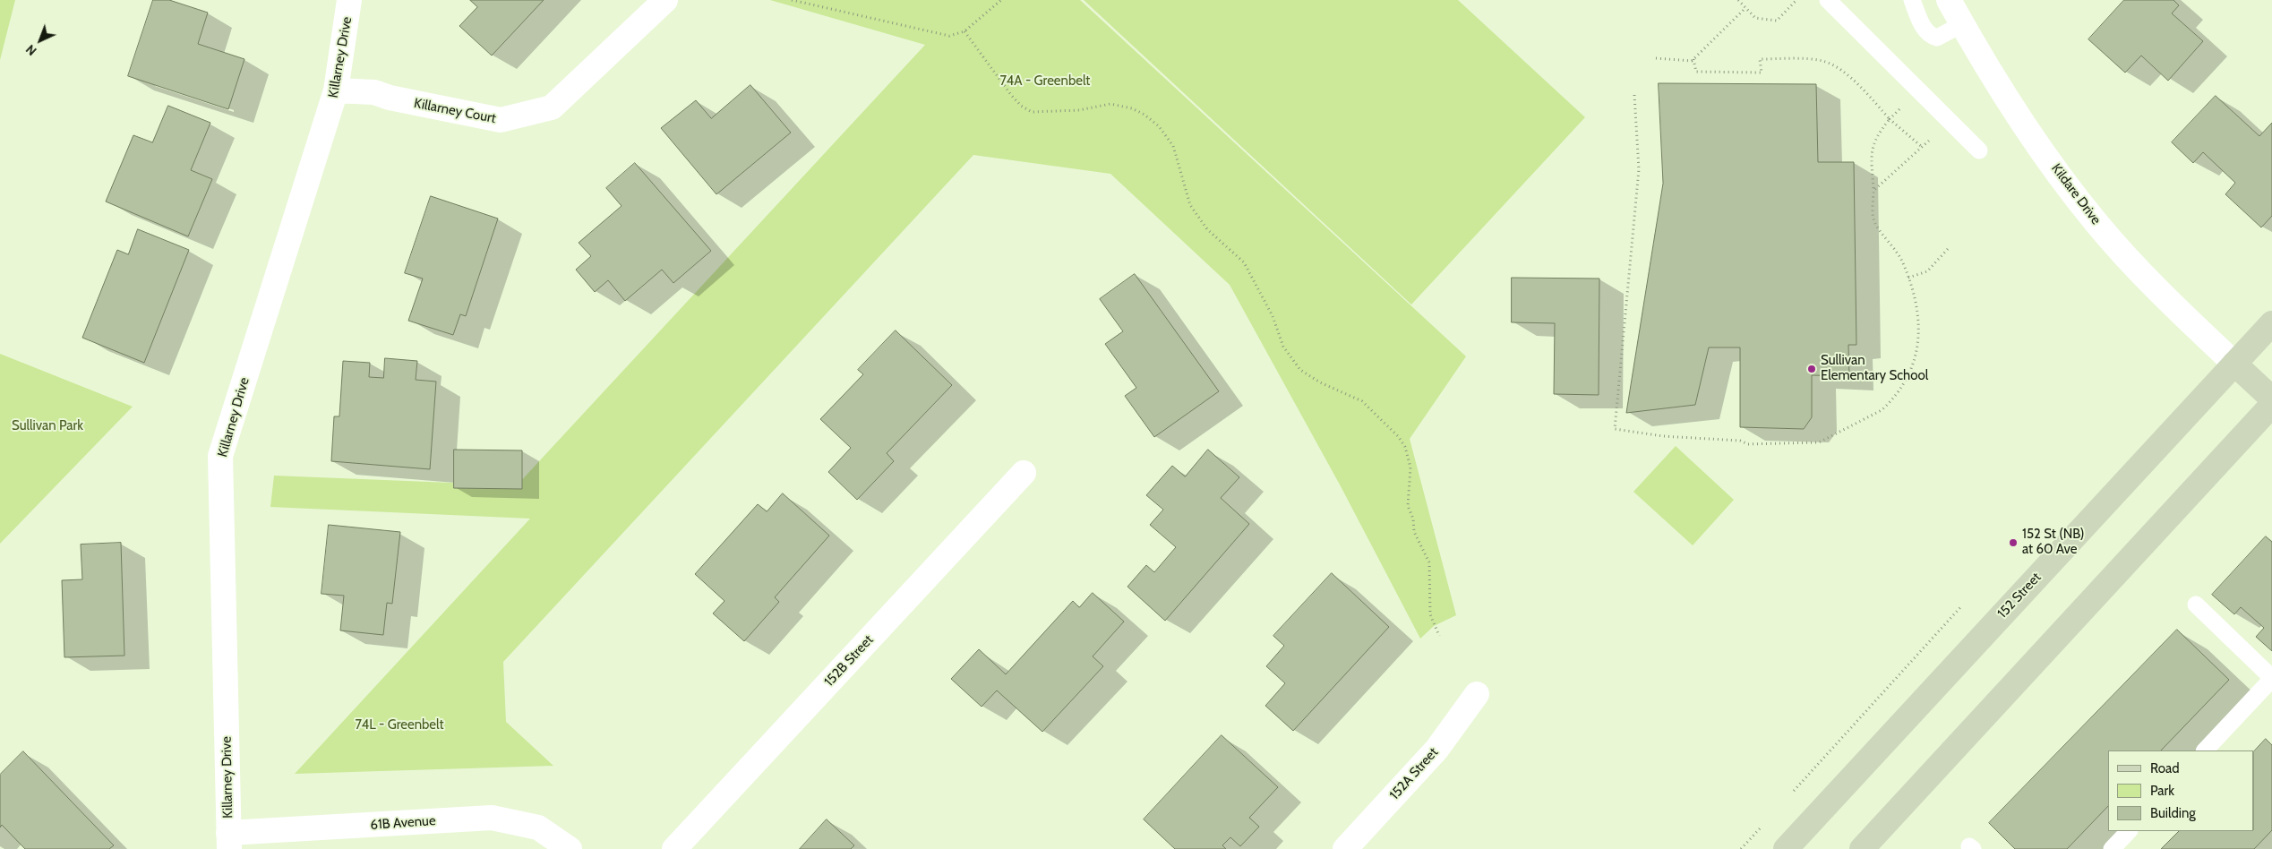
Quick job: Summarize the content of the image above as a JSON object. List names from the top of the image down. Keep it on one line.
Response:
{"streets":{"main road":["152 Street"],"street":["Killarney Drive","Killarney Court","Kildare Drive","152B Street","152A Street","61B Avenue"]},"crossings":[["Killarney Drive","Killarney Court"],["Killarney Drive","61B Avenue"],["Kildare Drive","152 Street"]],"parks":["74A - Greenbelt","Sullivan Park","74L - Greenbelt"],"places":["Sullivan Elementary School","152 St (NB) at 60 Ave"],"legend":["Road","Park","Building"],"north":"bottom left"}
